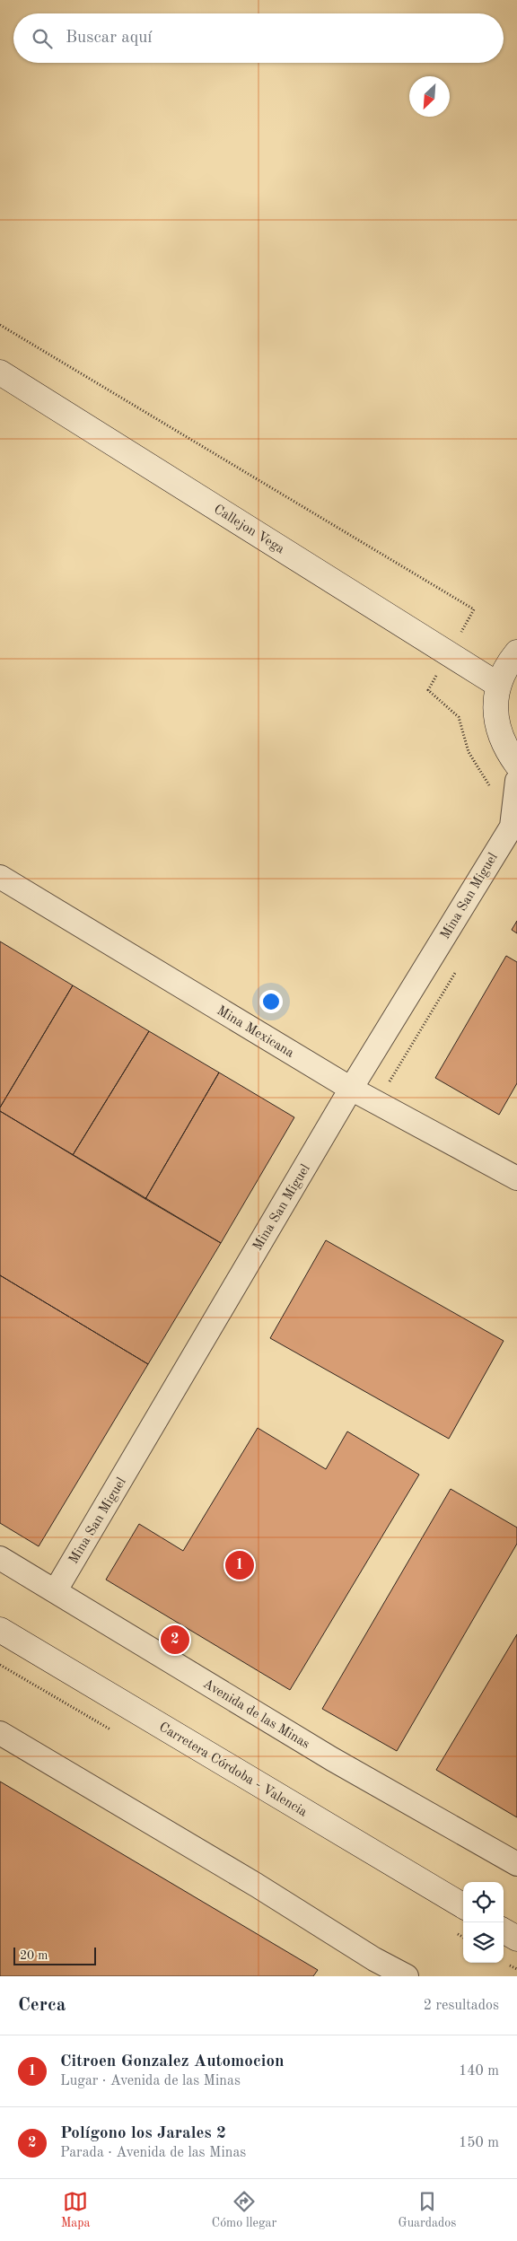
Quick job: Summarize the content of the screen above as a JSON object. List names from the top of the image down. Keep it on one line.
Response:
{"streets":{"street":["Callejon Vega","Mina San Miguel","Mina Mexicana","Avenida de las Minas","Carretera Córdoba - Valencia"]},"crossings":[["Mina San Miguel","Mina Mexicana"],["Mina San Miguel","Avenida de las Minas"]],"scale_bar":"20 m","north":"bottom left","page":{"search":"Buscar aquí","pins":["1","2"],"scale":"20 m","heading":["Cerca","2 resultados"],"list":[{"mark":"1","name":"Citroen Gonzalez Automocion","note":"Lugar · Avenida de las Minas","value":"140 m"},{"mark":"2","name":"Polígono los Jarales 2","note":"Parada · Avenida de las Minas","value":"150 m"}],"nav":["Mapa","Cómo llegar","Guardados"]}}
